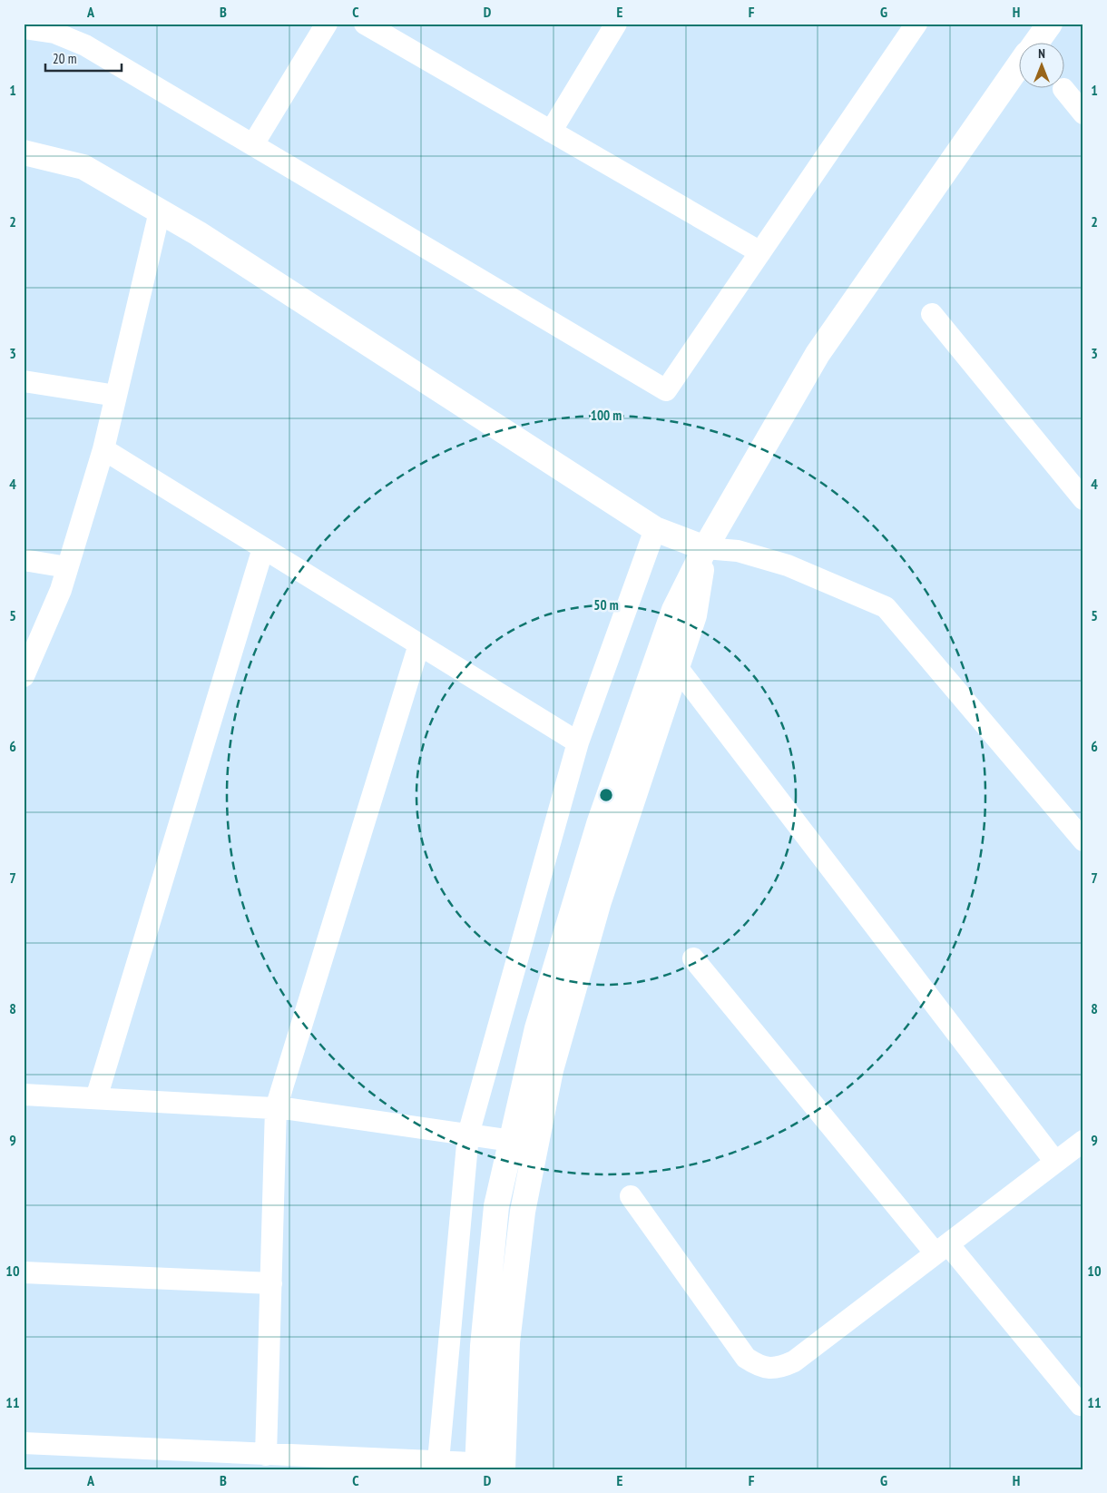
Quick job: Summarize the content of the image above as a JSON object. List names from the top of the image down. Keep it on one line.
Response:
{"scale_bar":"20 m","north":"top","grid":{"columns":["A","B","C","D","E","F","G","H"],"rows":["1","2","3","4","5","6","7","8","9","10","11"]},"rings":["100 m","50 m"]}
